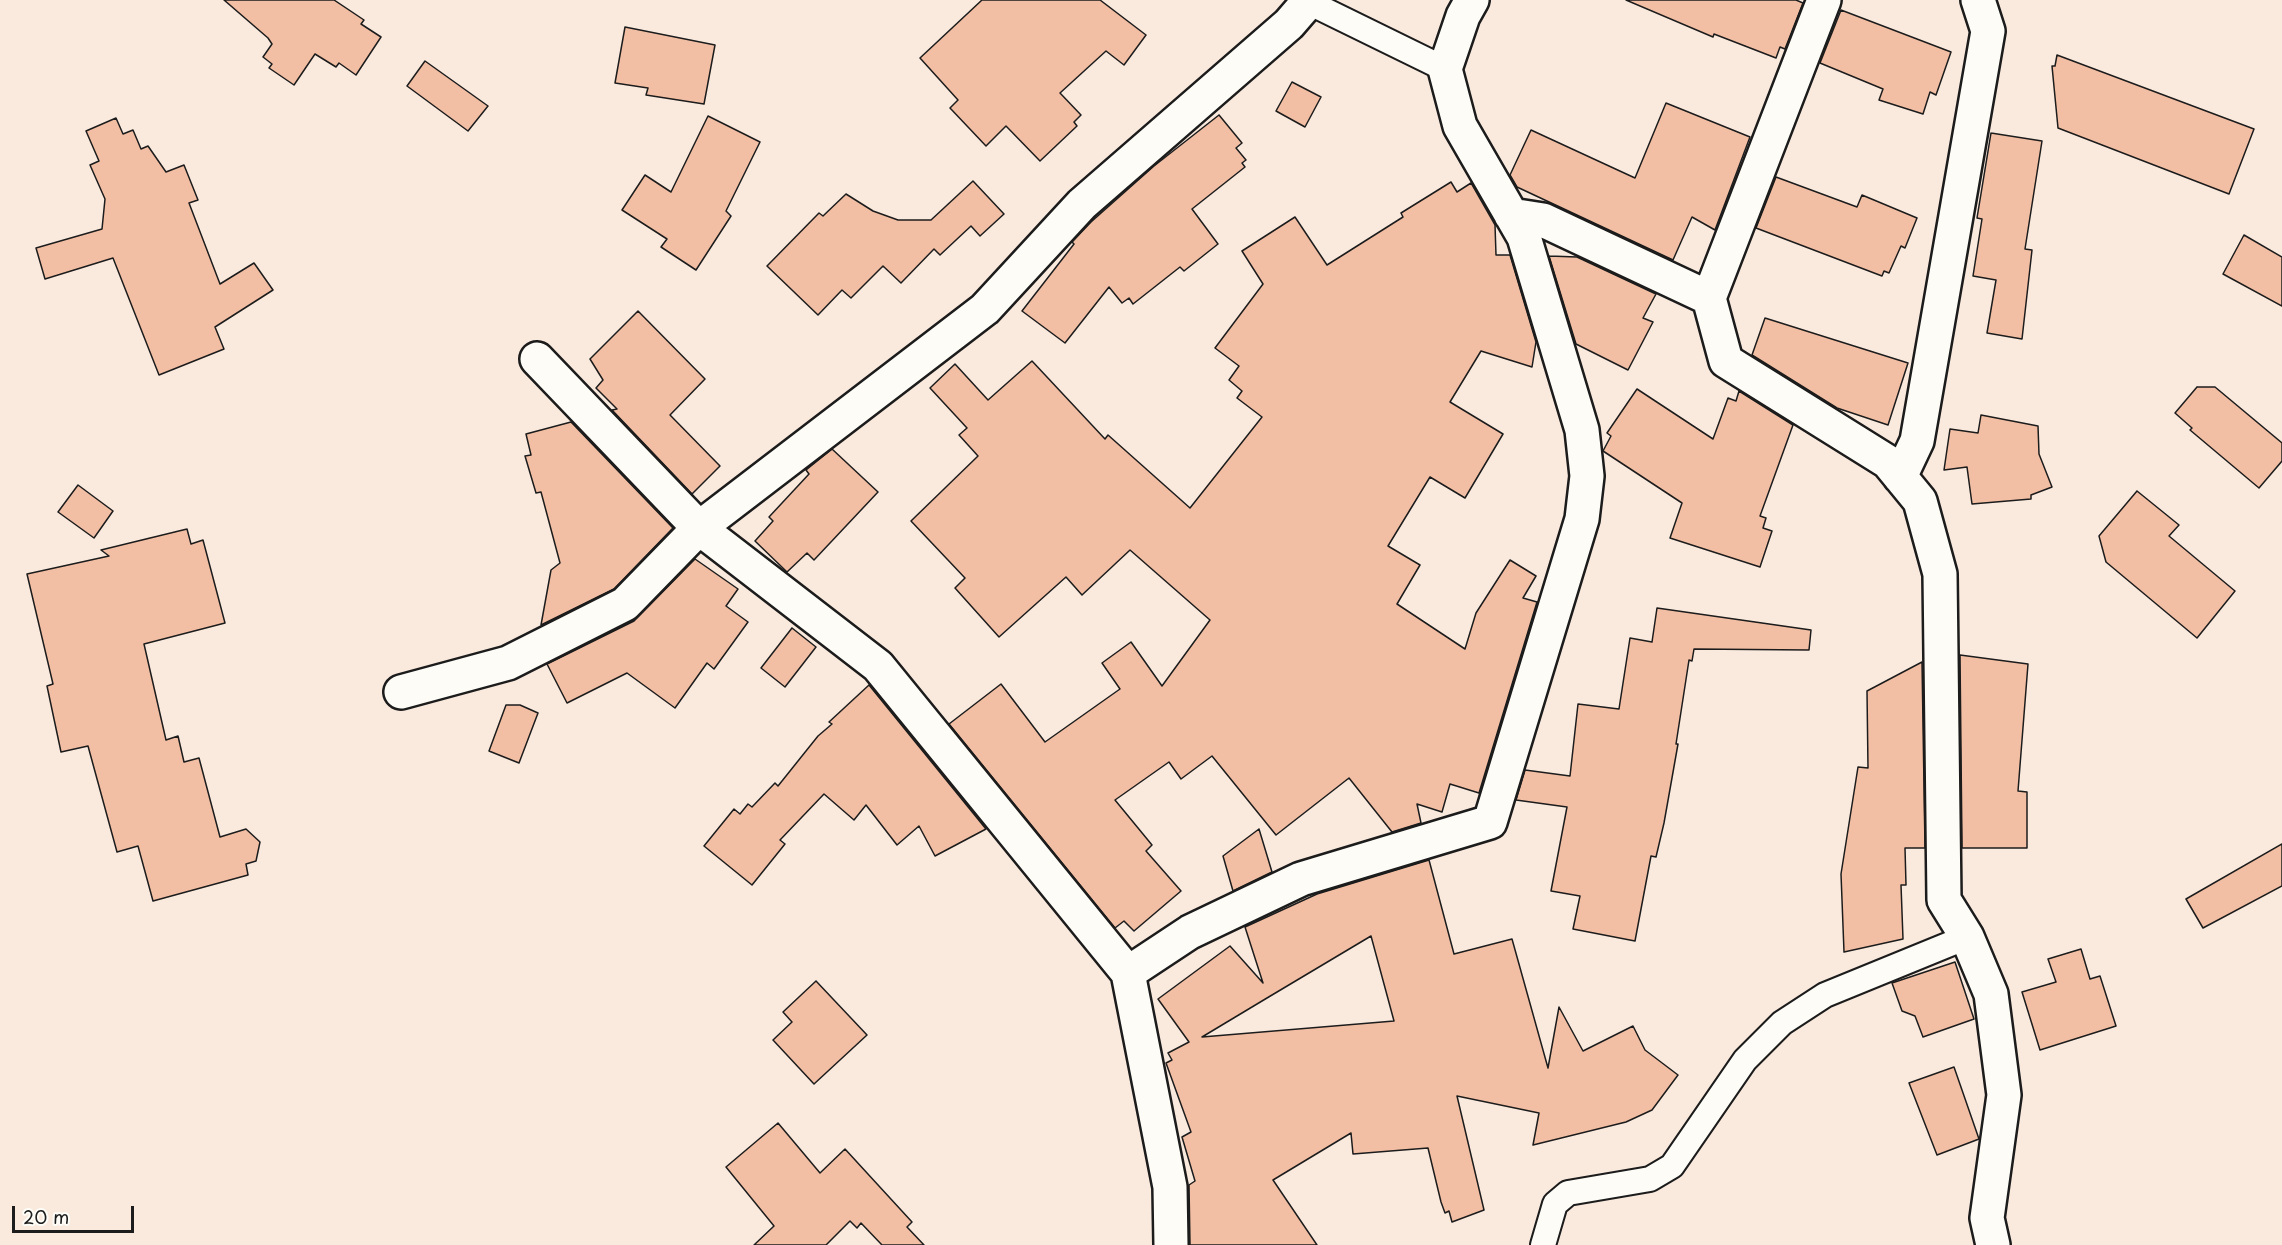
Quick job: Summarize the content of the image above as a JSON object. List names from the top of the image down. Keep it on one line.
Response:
{"scale_bar":"20 m"}
